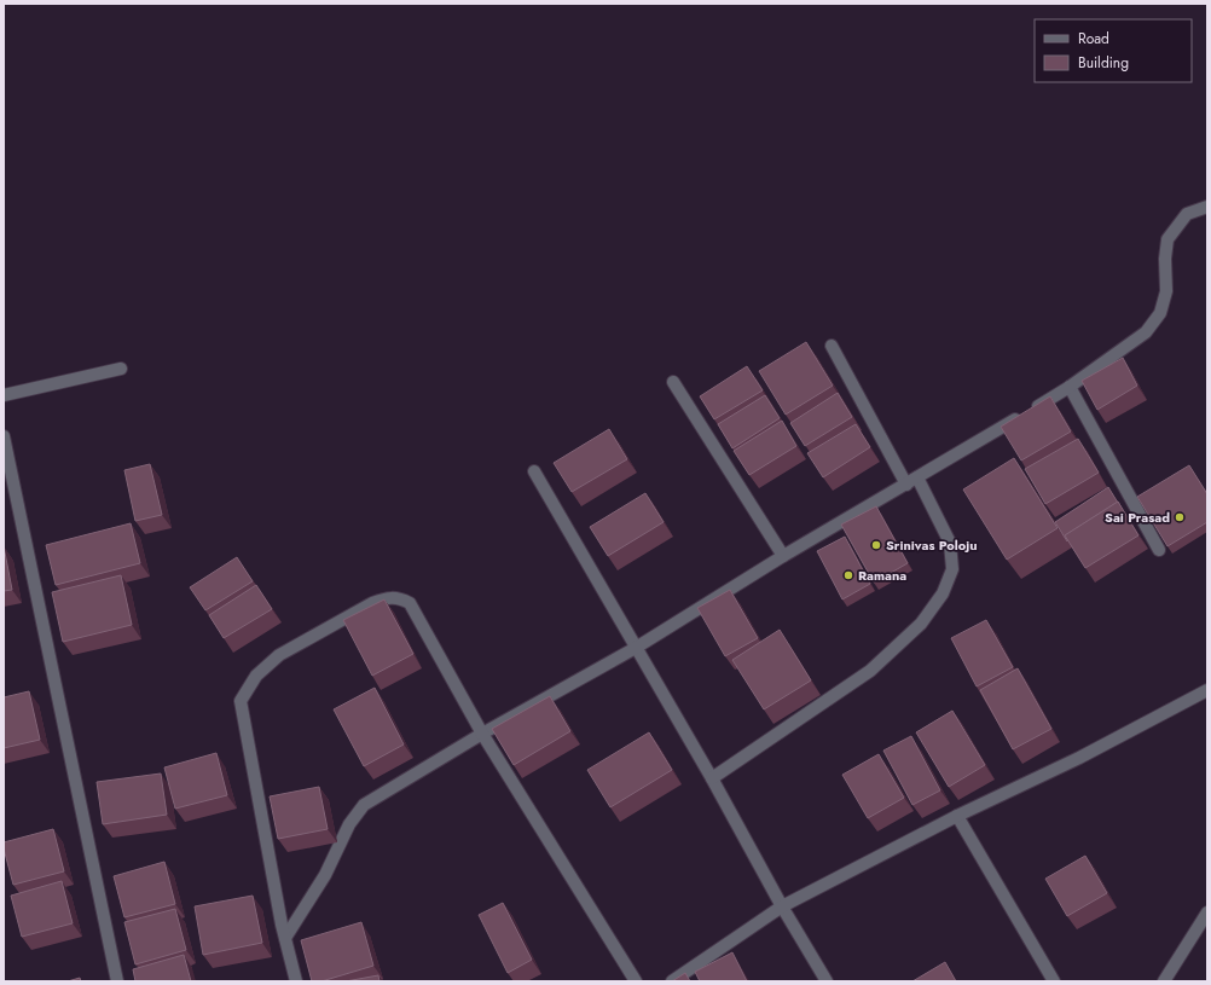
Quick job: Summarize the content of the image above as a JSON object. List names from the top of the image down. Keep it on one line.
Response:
{"places":["Sai Prasad","Srinivas Poloju","Ramana"],"legend":["Road","Building"]}
